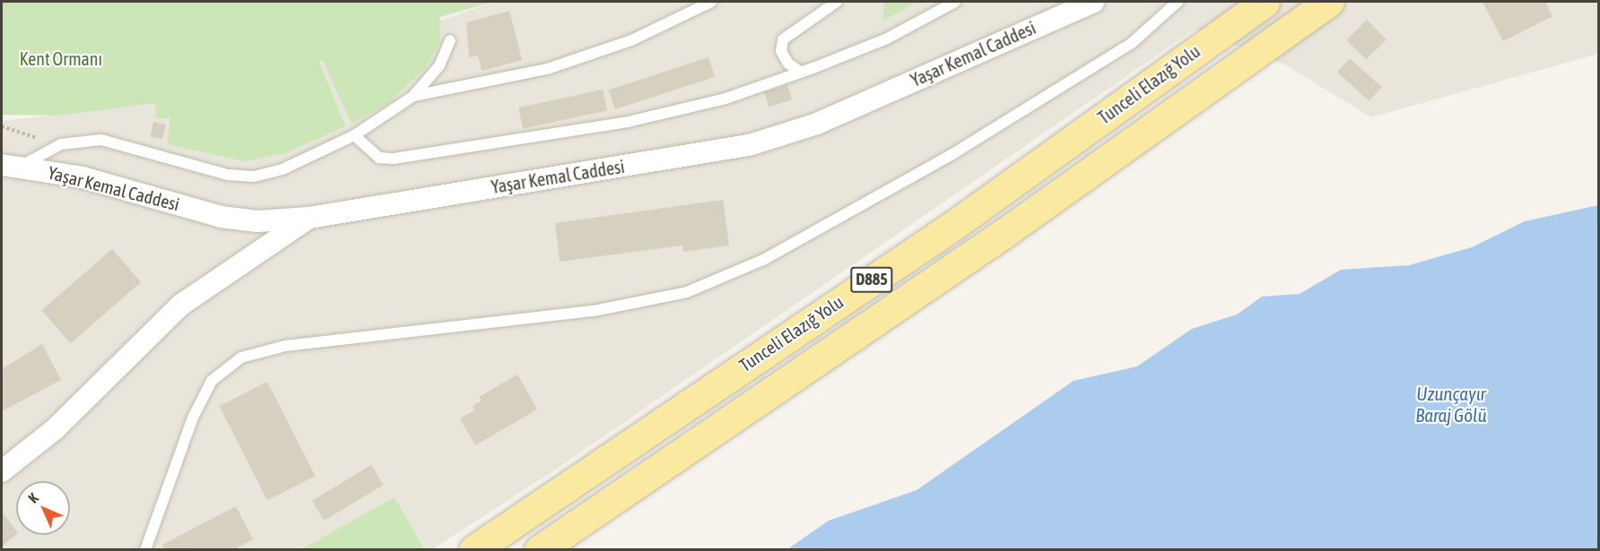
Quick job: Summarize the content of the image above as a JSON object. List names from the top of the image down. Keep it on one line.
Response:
{"streets":{"main road":["Tunceli Elazığ Yolu","D885"],"street":["Yaşar Kemal Caddesi"]},"water":["Uzunçayır Baraj Gölü"],"parks":["Kent Ormanı"],"north":"top left"}
